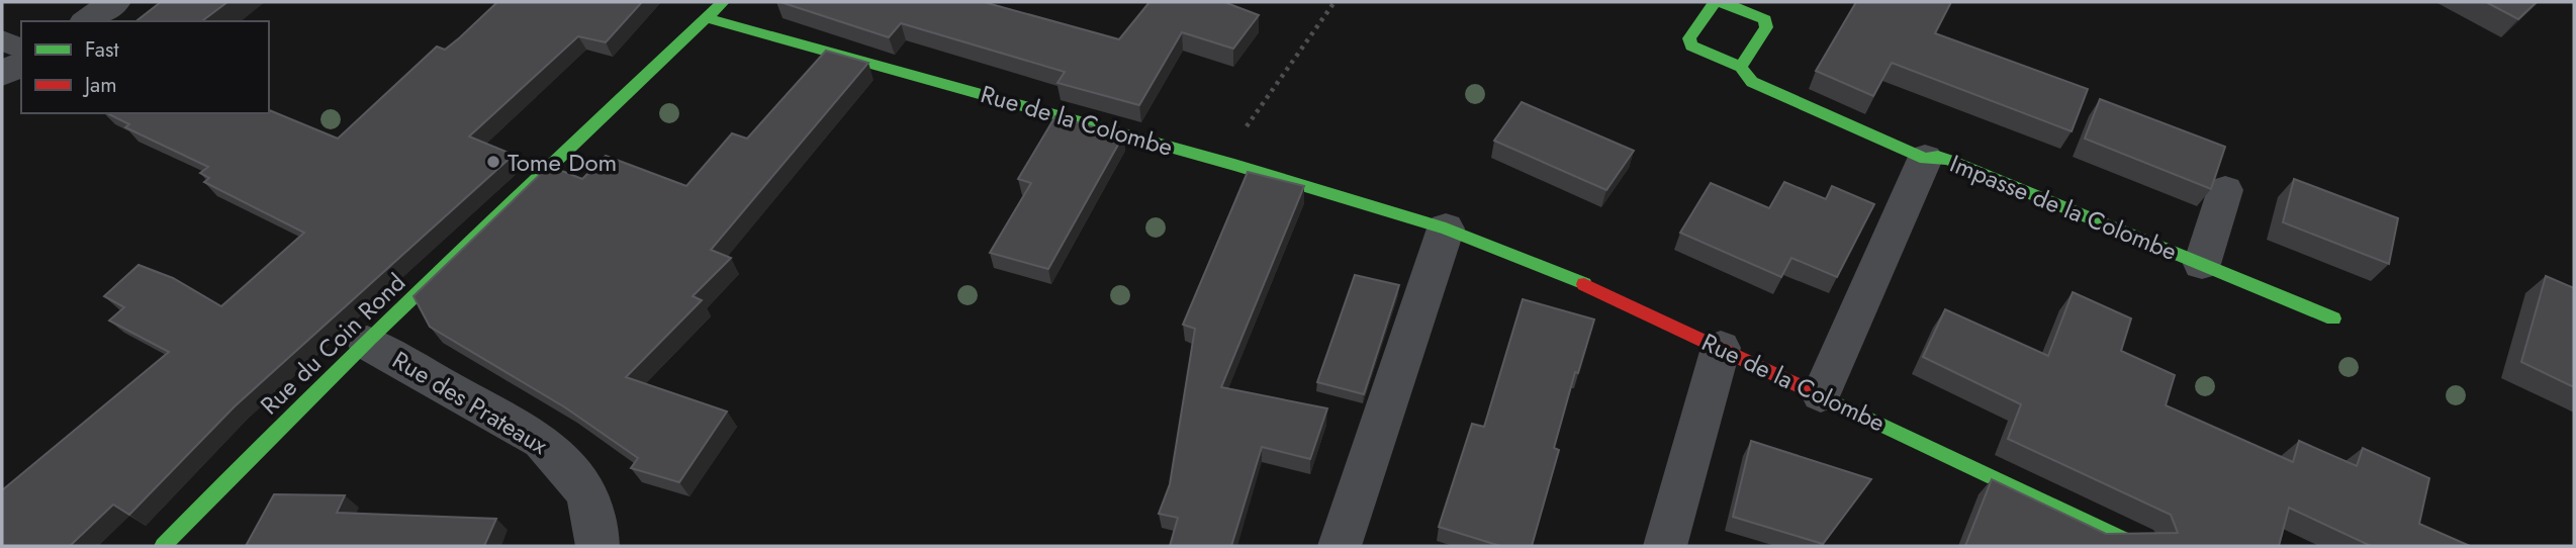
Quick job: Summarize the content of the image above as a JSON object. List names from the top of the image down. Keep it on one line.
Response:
{"streets":{"street":["Rue de la Colombe","Impasse de la Colombe","Rue du Coin Rond","Rue des Prateaux"]},"crossings":[["Rue de la Colombe","Impasse de la Colombe"],["Rue de la Colombe","Rue du Coin Rond"],["Rue du Coin Rond","Rue des Prateaux"]],"places":["Tome Dom"],"legend":["Fast","Jam"]}
